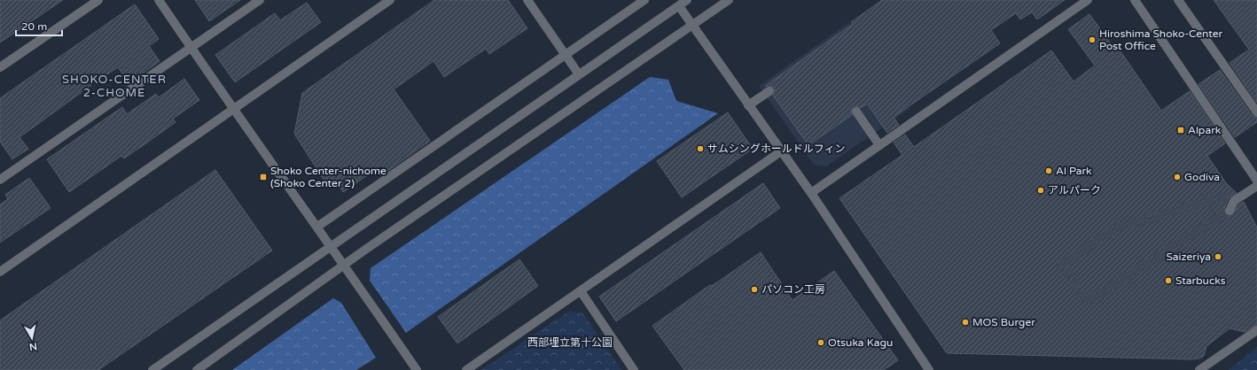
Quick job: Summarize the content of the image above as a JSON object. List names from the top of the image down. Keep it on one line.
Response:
{"districts":["SHOKO-CENTER 2-CHOME"],"parks":["西部埋立第十公園"],"places":{"other":["Hiroshima Shoko-Center Post Office","サムシングホールドルフィン","Al Park","Godiva","アルパーク","Saizeriya","Starbucks","パソコン工房","MOS Burger","Otsuka Kagu"],"transit":["Alpark","Shoko Center-nichome (Shoko Center 2)"]},"scale_bar":"20 m","north":"bottom"}
